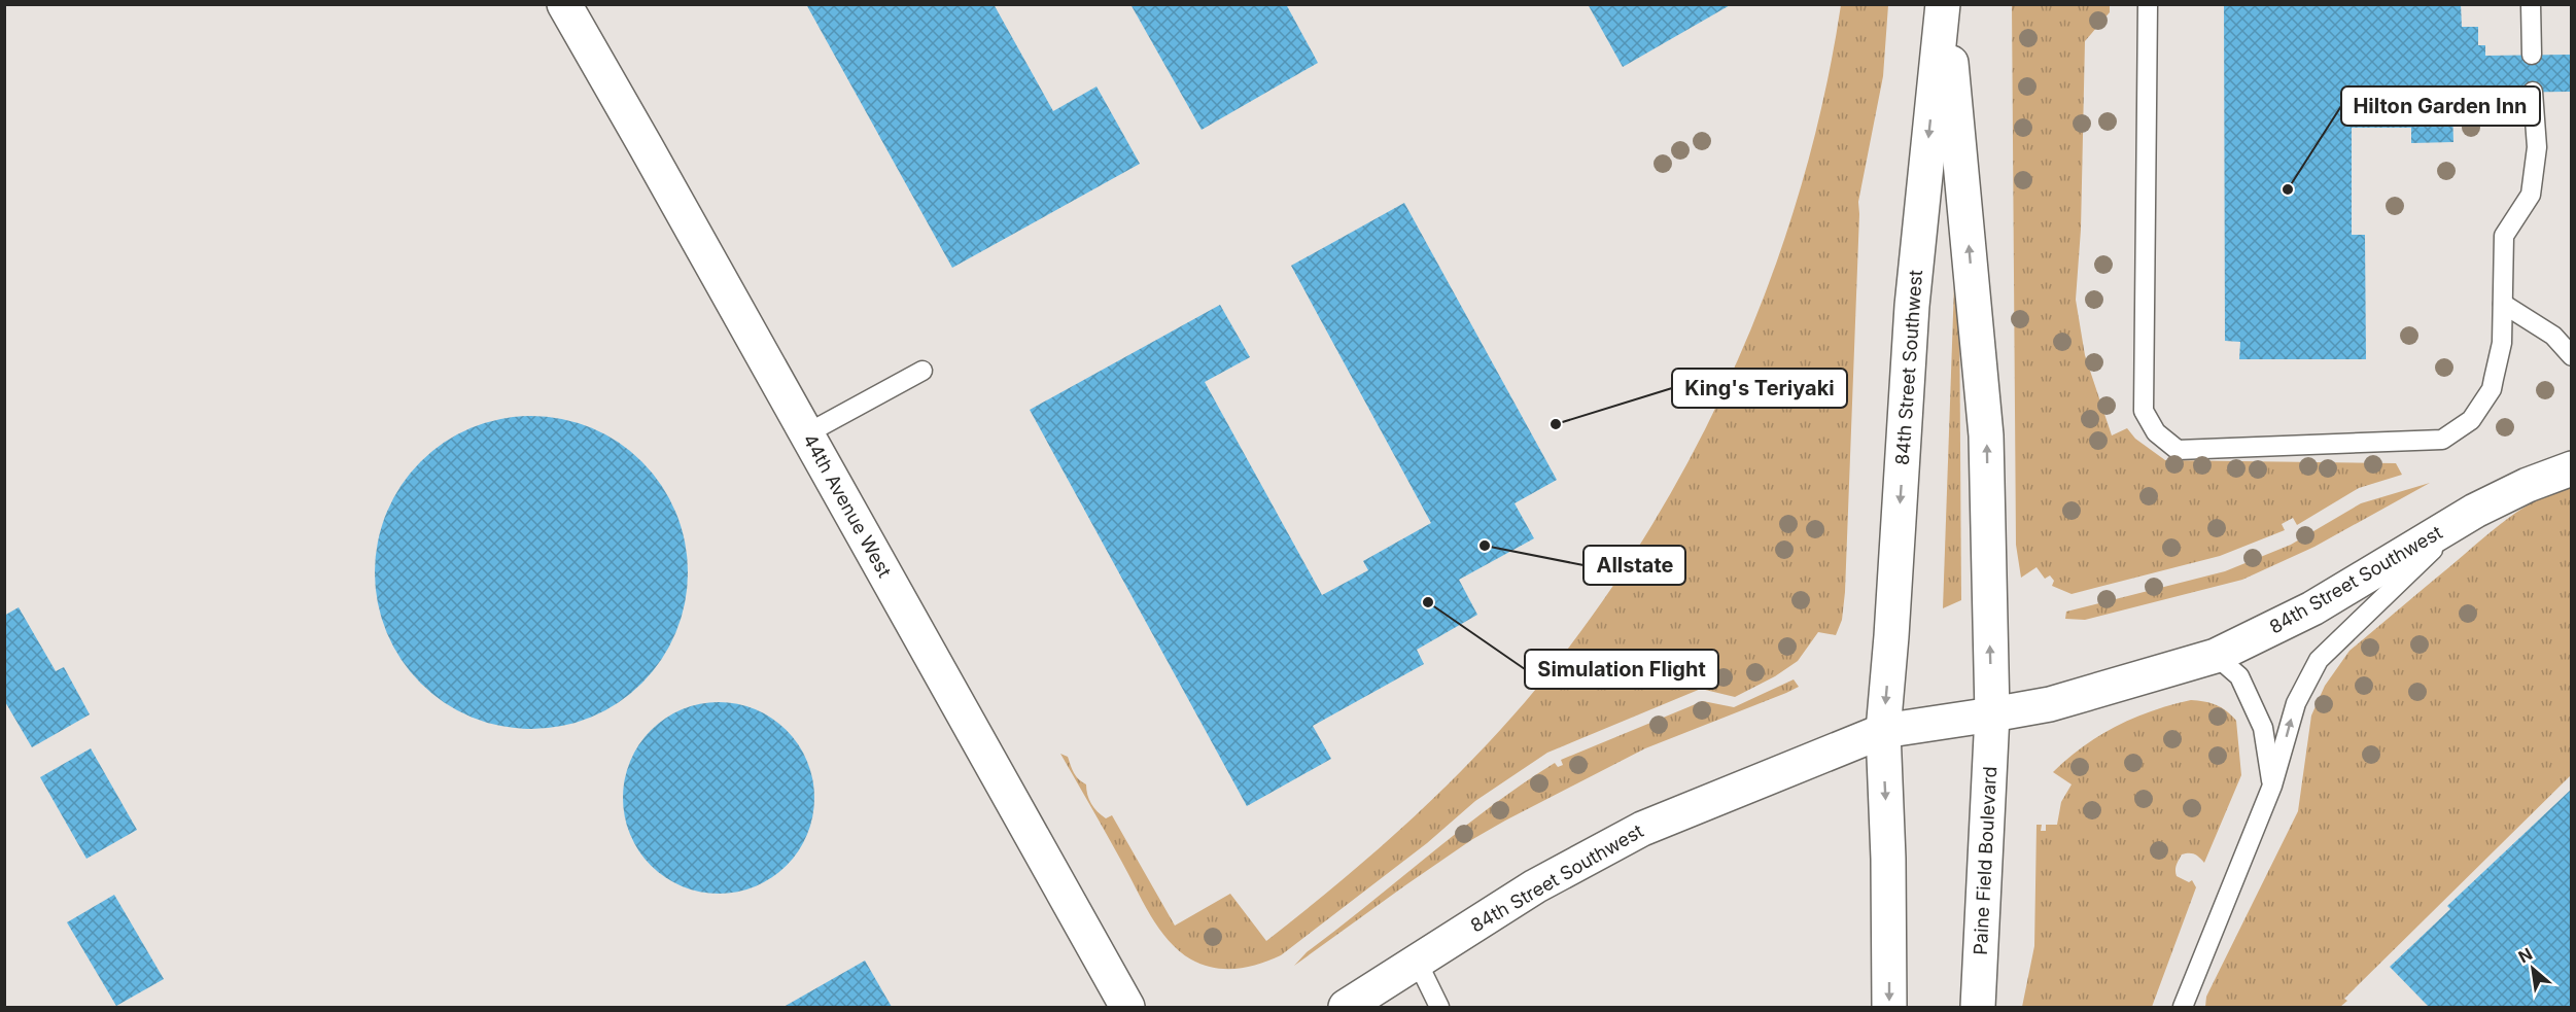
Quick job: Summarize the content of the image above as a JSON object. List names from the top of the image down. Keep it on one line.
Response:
{"streets":{"main road":["84th Street Southwest","44th Avenue West","Paine Field Boulevard"]},"crossings":[["84th Street Southwest","Paine Field Boulevard"]],"places":["Hilton Garden Inn","King's Teriyaki","Allstate","Simulation Flight"],"north":"top left"}
